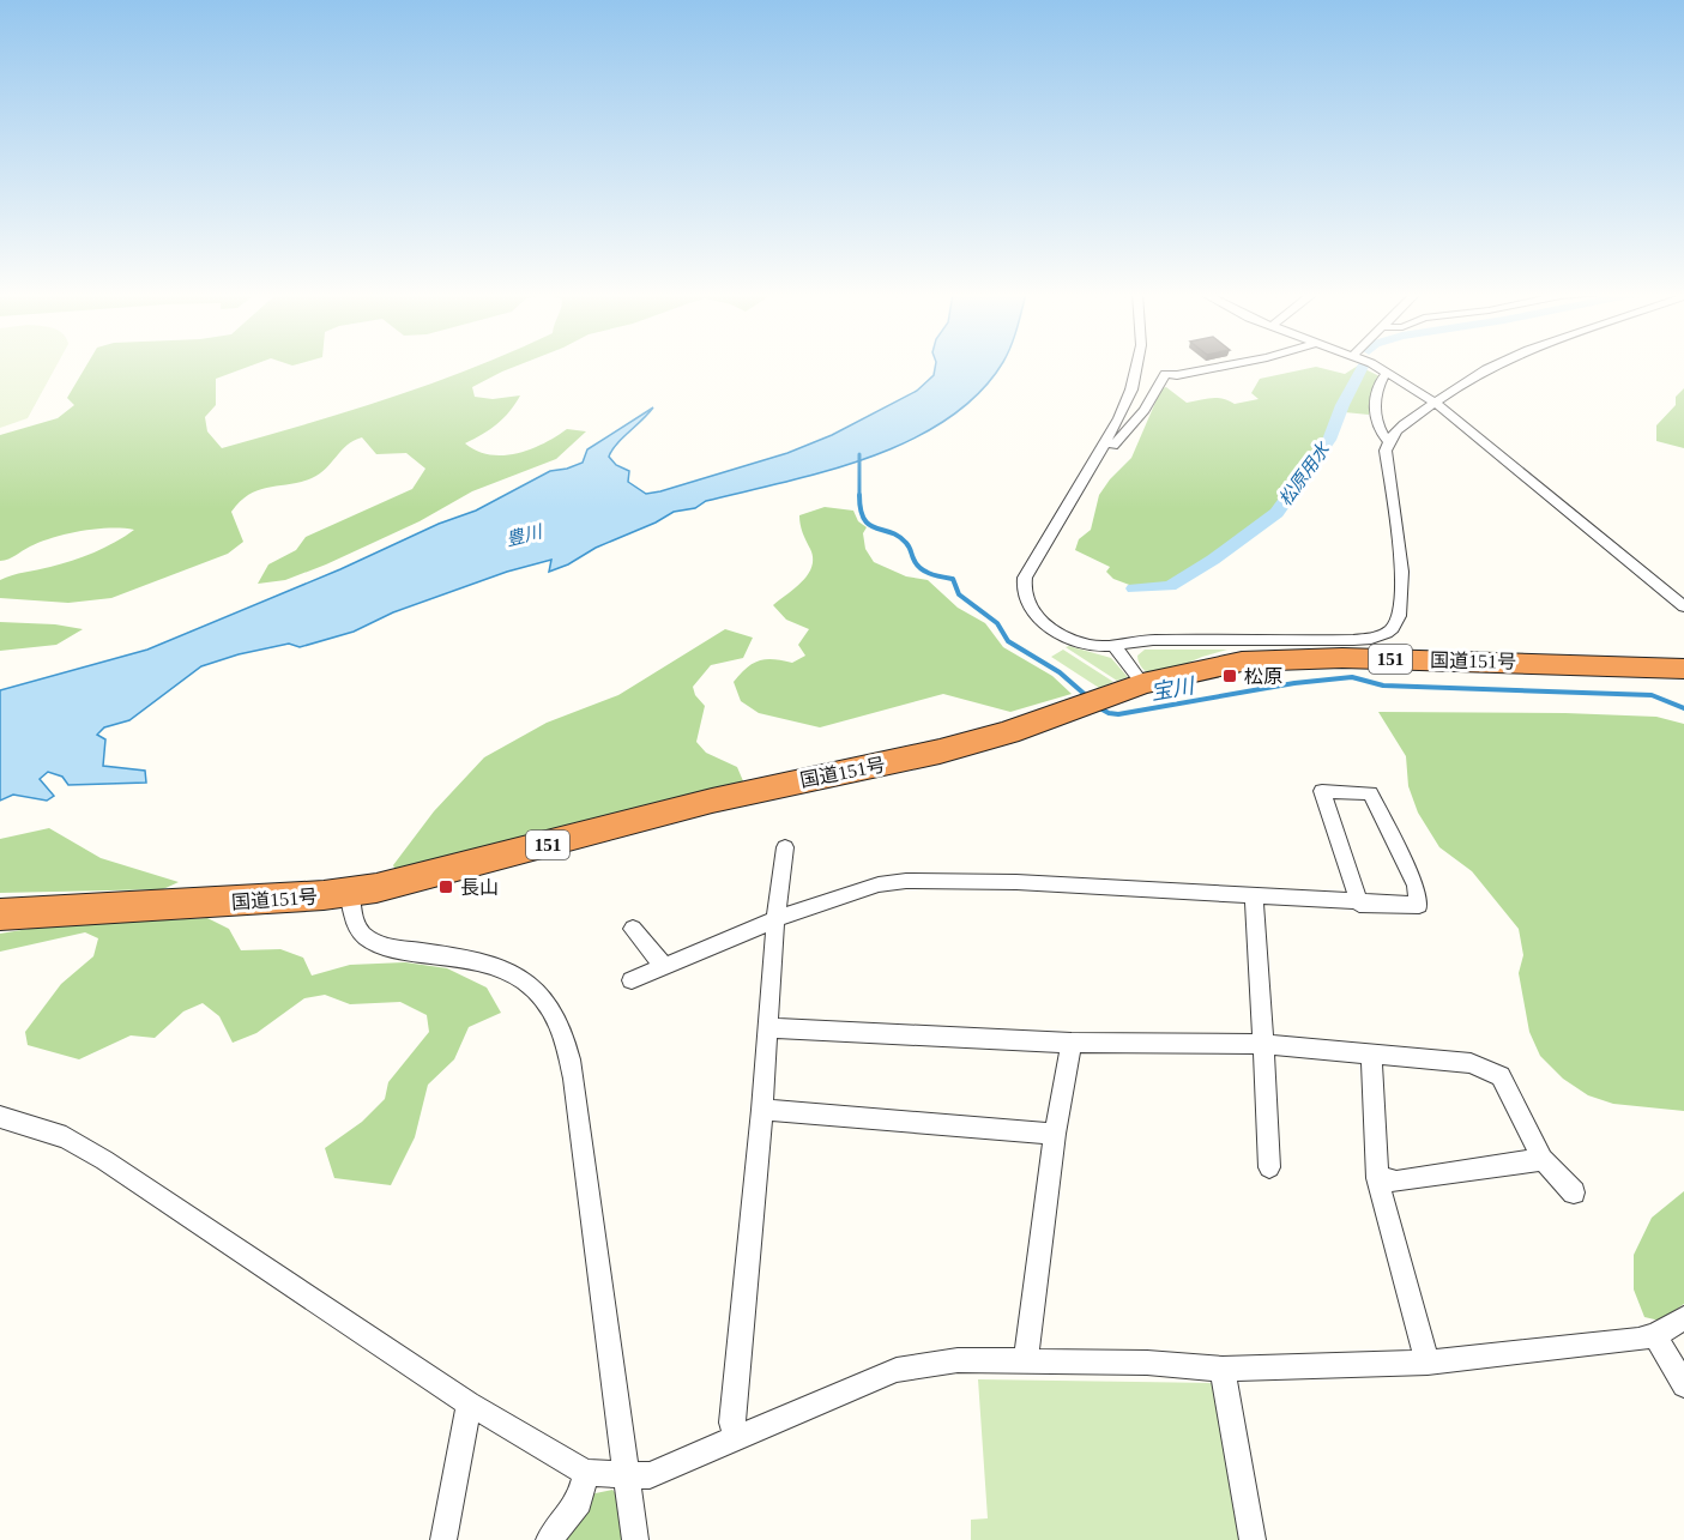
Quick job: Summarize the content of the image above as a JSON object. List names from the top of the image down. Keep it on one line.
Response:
{"streets":{"highway":["151","国道151号"]},"water":["松原用水","豊川","宝川"],"places":{"transit":["松原","長山"]}}
